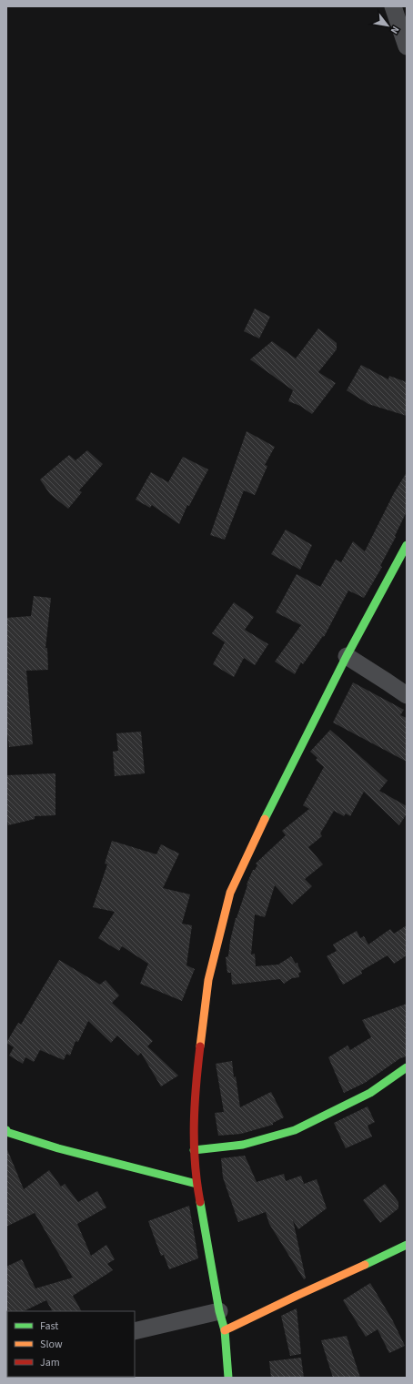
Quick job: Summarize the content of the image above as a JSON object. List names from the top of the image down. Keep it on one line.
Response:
{"legend":["Fast","Slow","Jam"],"north":"bottom right"}
